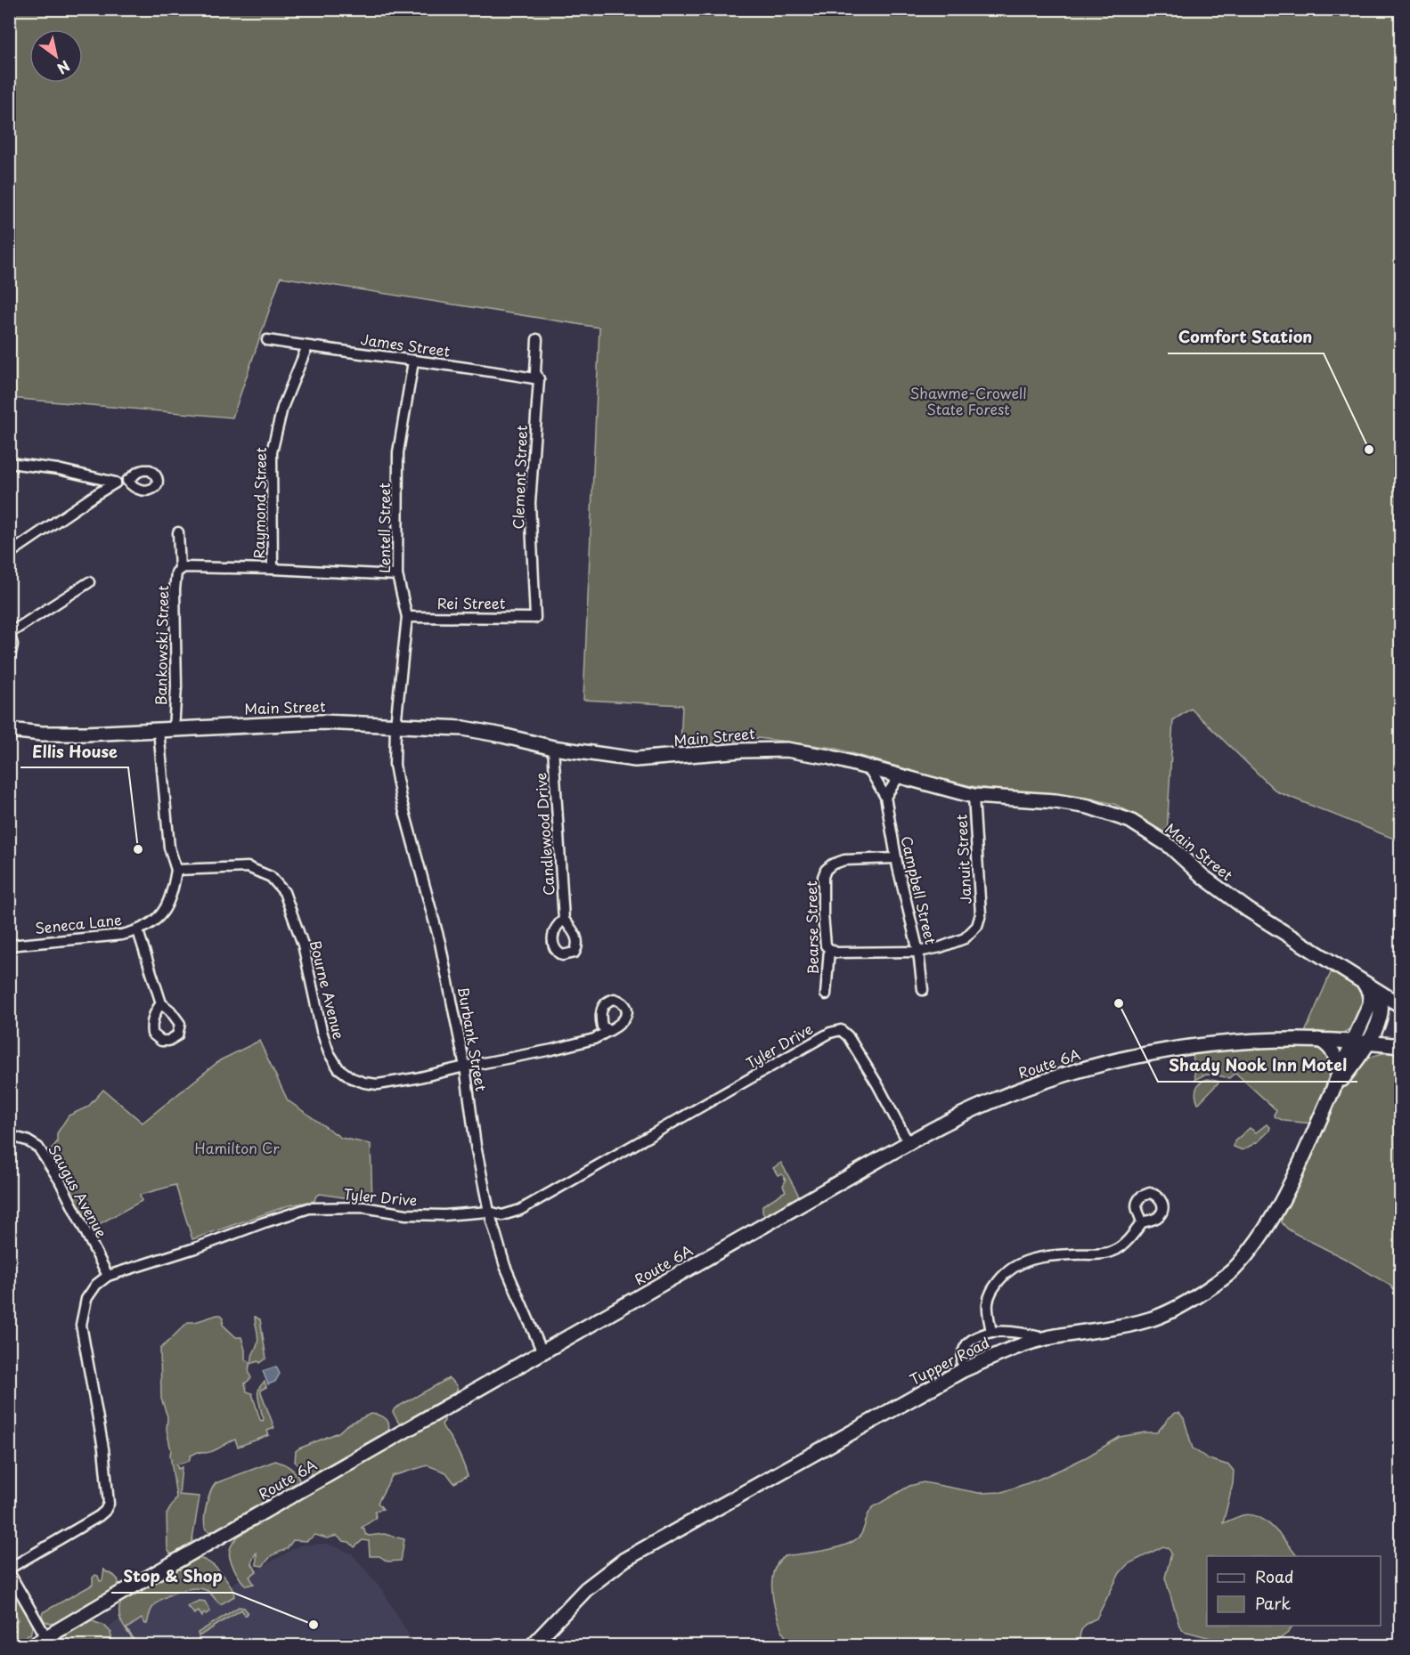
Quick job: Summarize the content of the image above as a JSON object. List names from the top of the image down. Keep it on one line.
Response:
{"streets":{"main road":["Main Street","Route 6A","Tupper Road"],"street":["James Street","Clement Street","Raymond Street","Lentell Street","Rei Street","Bankowski Street","Candlewood Drive","Januit Street","Campbell Street","Seneca Lane","Bearse Street","Bourne Avenue","Burbank Street","Tyler Drive","Saugus Avenue"]},"crossings":[["James Street","Clement Street"],["James Street","Raymond Street"],["James Street","Lentell Street"],["Clement Street","Rei Street"],["Lentell Street","Rei Street"],["Lentell Street","Main Street"],["Lentell Street","Burbank Street"],["Bankowski Street","Main Street"],["Main Street","Candlewood Drive"],["Main Street","Januit Street"],["Main Street","Campbell Street"],["Main Street","Burbank Street"],["Januit Street","Campbell Street"],["Januit Street","Bearse Street"],["Campbell Street","Bearse Street"],["Seneca Lane","Bourne Avenue"],["Bourne Avenue","Burbank Street"],["Burbank Street","Tyler Drive"],["Burbank Street","Route 6A"],["Tyler Drive","Route 6A"],["Tyler Drive","Saugus Avenue"],["Route 6A","Tupper Road"]],"parks":["Shawme-Crowell State Forest","Hamilton Cr"],"places":["Comfort Station","Ellis House","Shady Nook Inn Motel","Stop & Shop"],"legend":["Road","Park"],"north":"bottom right"}
